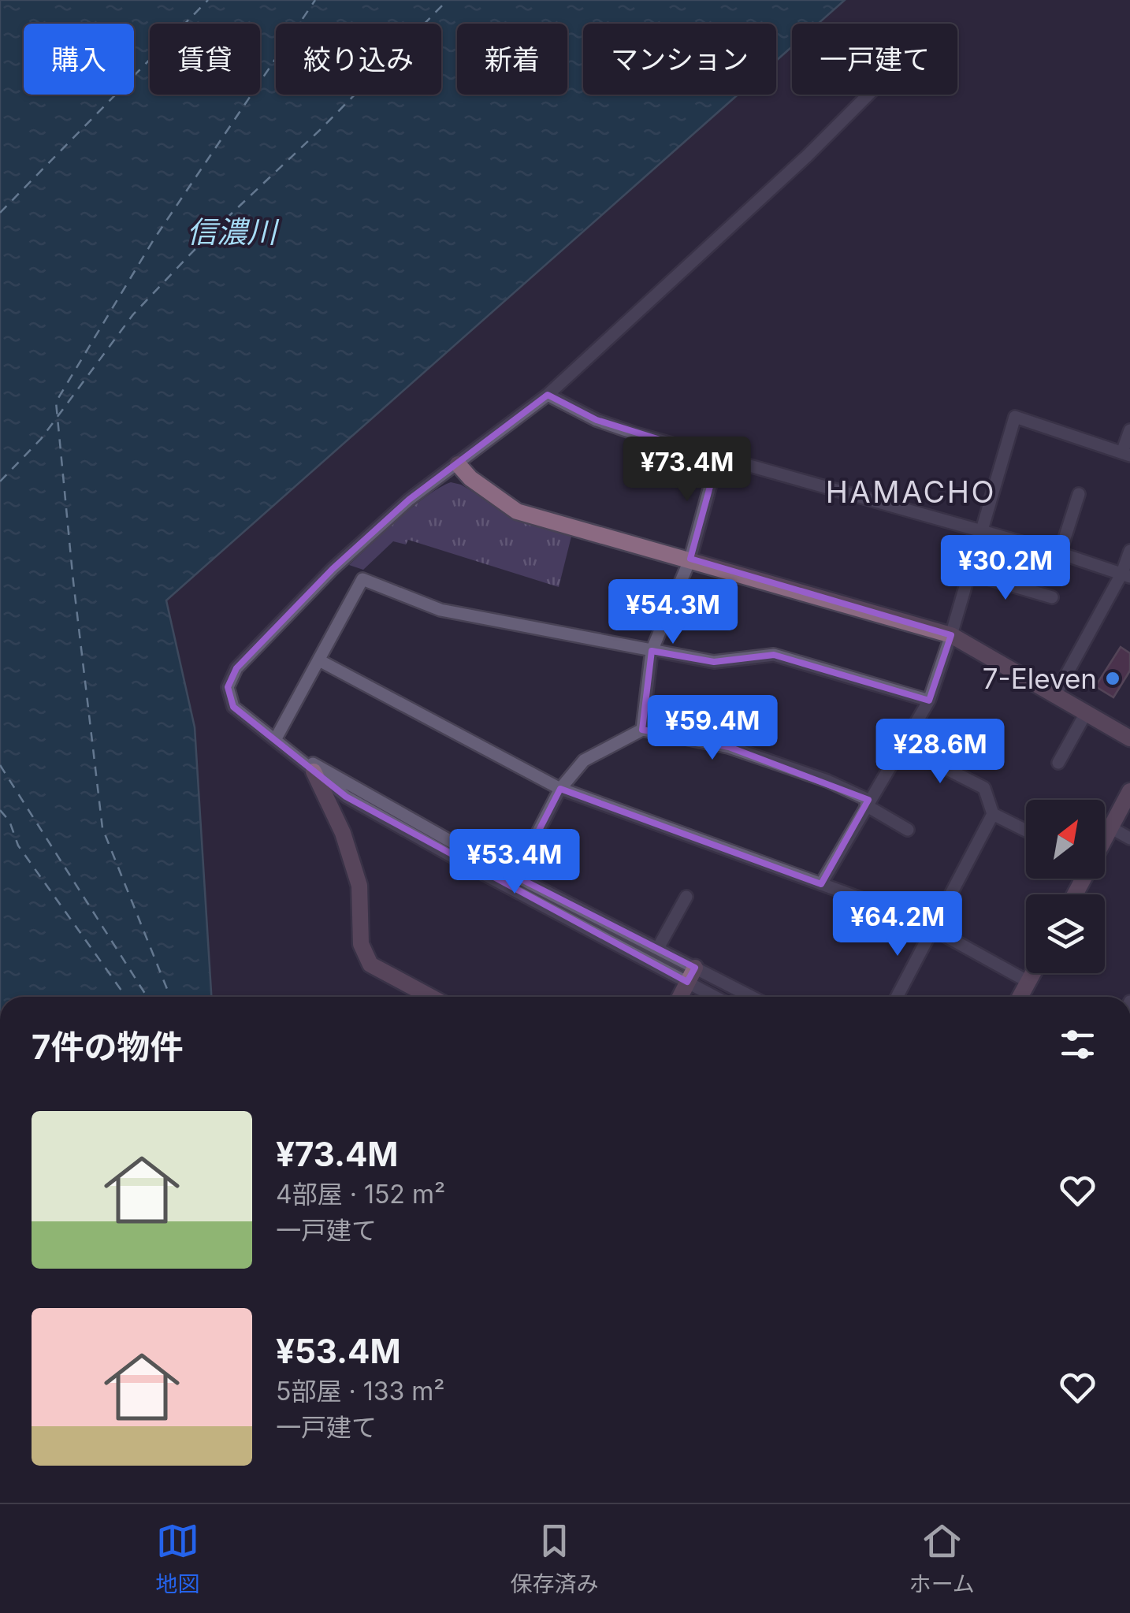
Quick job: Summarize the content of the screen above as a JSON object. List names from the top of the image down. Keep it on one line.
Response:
{"districts":["HAMACHO"],"water":["信濃川"],"places":["7-Eleven"],"north":"top right","page":{"chip":["購入","賃貸","絞り込み","新着","マンション","一戸建て"],"price":["¥73.4M","¥30.2M","¥54.3M","¥59.4M","¥28.6M","¥53.4M","¥64.2M"],"heading":"7件の物件","list":[{"name":"¥73.4M","note":"4部屋 · 152 m² · 一戸建て"},{"name":"¥53.4M","note":"5部屋 · 133 m² · 一戸建て"}],"tabs":["地図","保存済み","ホーム"]}}
